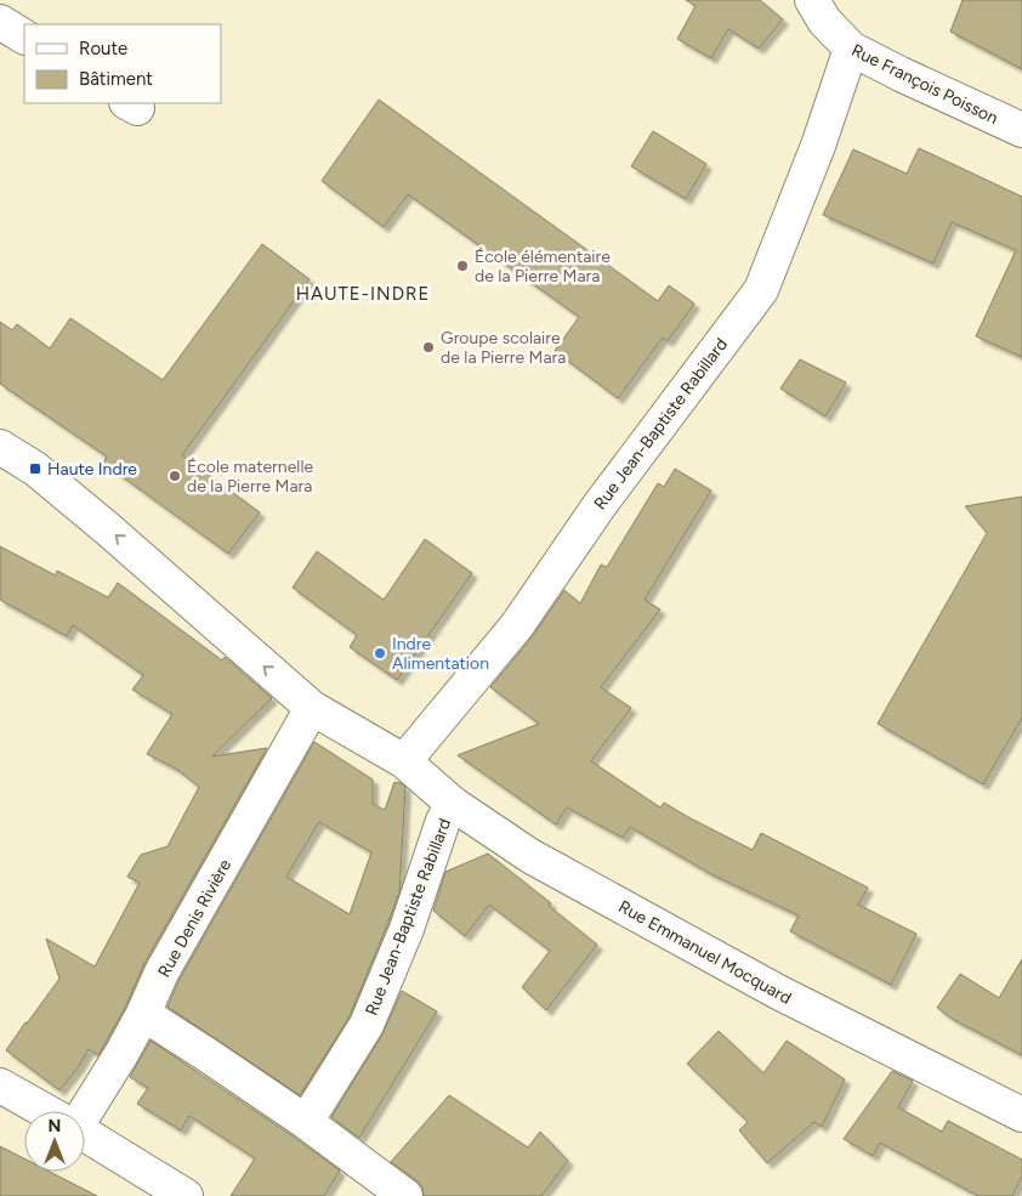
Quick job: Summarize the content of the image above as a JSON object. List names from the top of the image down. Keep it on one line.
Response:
{"streets":{"street":["Rue François Poisson","Rue Jean-Baptiste Rabillard","Rue Denis Rivière","Rue Emmanuel Mocquard"]},"crossings":[["Rue François Poisson","Rue Jean-Baptiste Rabillard"],["Rue Jean-Baptiste Rabillard","Rue Emmanuel Mocquard"]],"districts":["HAUTE-INDRE"],"places":{"other":["École élémentaire de la Pierre Mara","Groupe scolaire de la Pierre Mara","École maternelle de la Pierre Mara","Indre Alimentation"],"transit":["Haute Indre"]},"legend":["Route","Bâtiment"],"north":"top"}
